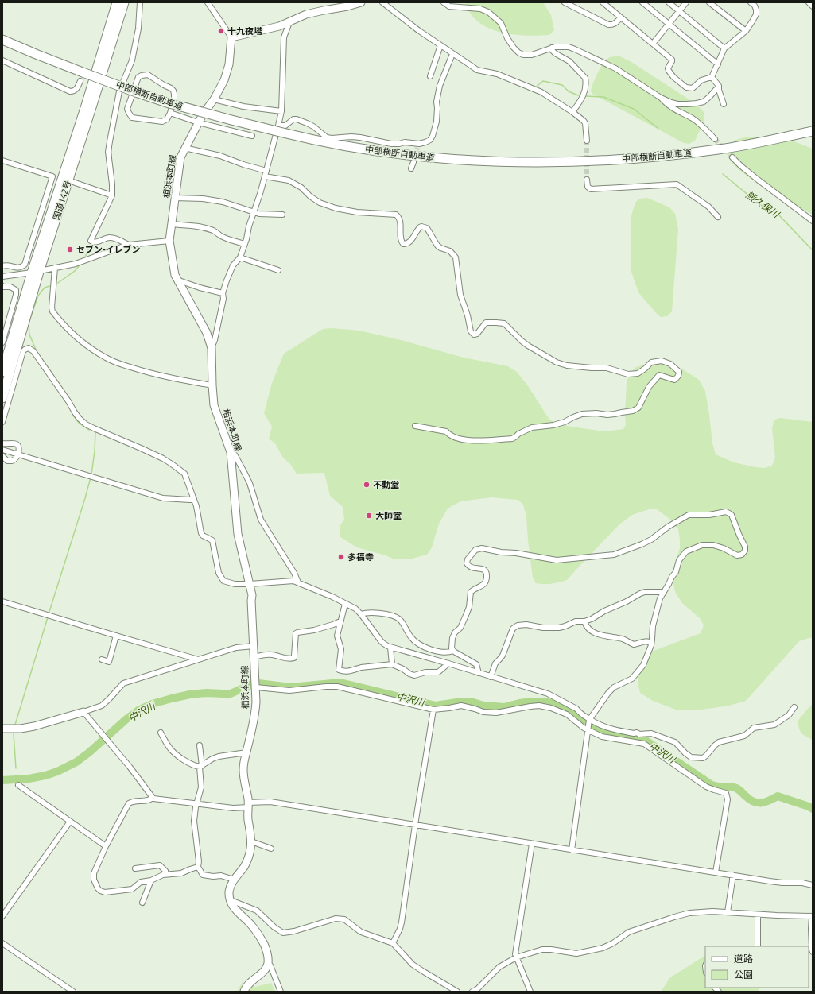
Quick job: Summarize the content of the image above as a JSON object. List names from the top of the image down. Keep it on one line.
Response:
{"streets":{"highway":["中部横断自動車道","国道142号"],"main road":["相浜本町線"]},"water":["熊久保川","中沢川"],"places":["十九夜塔","セブン-イレブン","不動堂","大師堂","多福寺"],"legend":["道路","公園"]}
